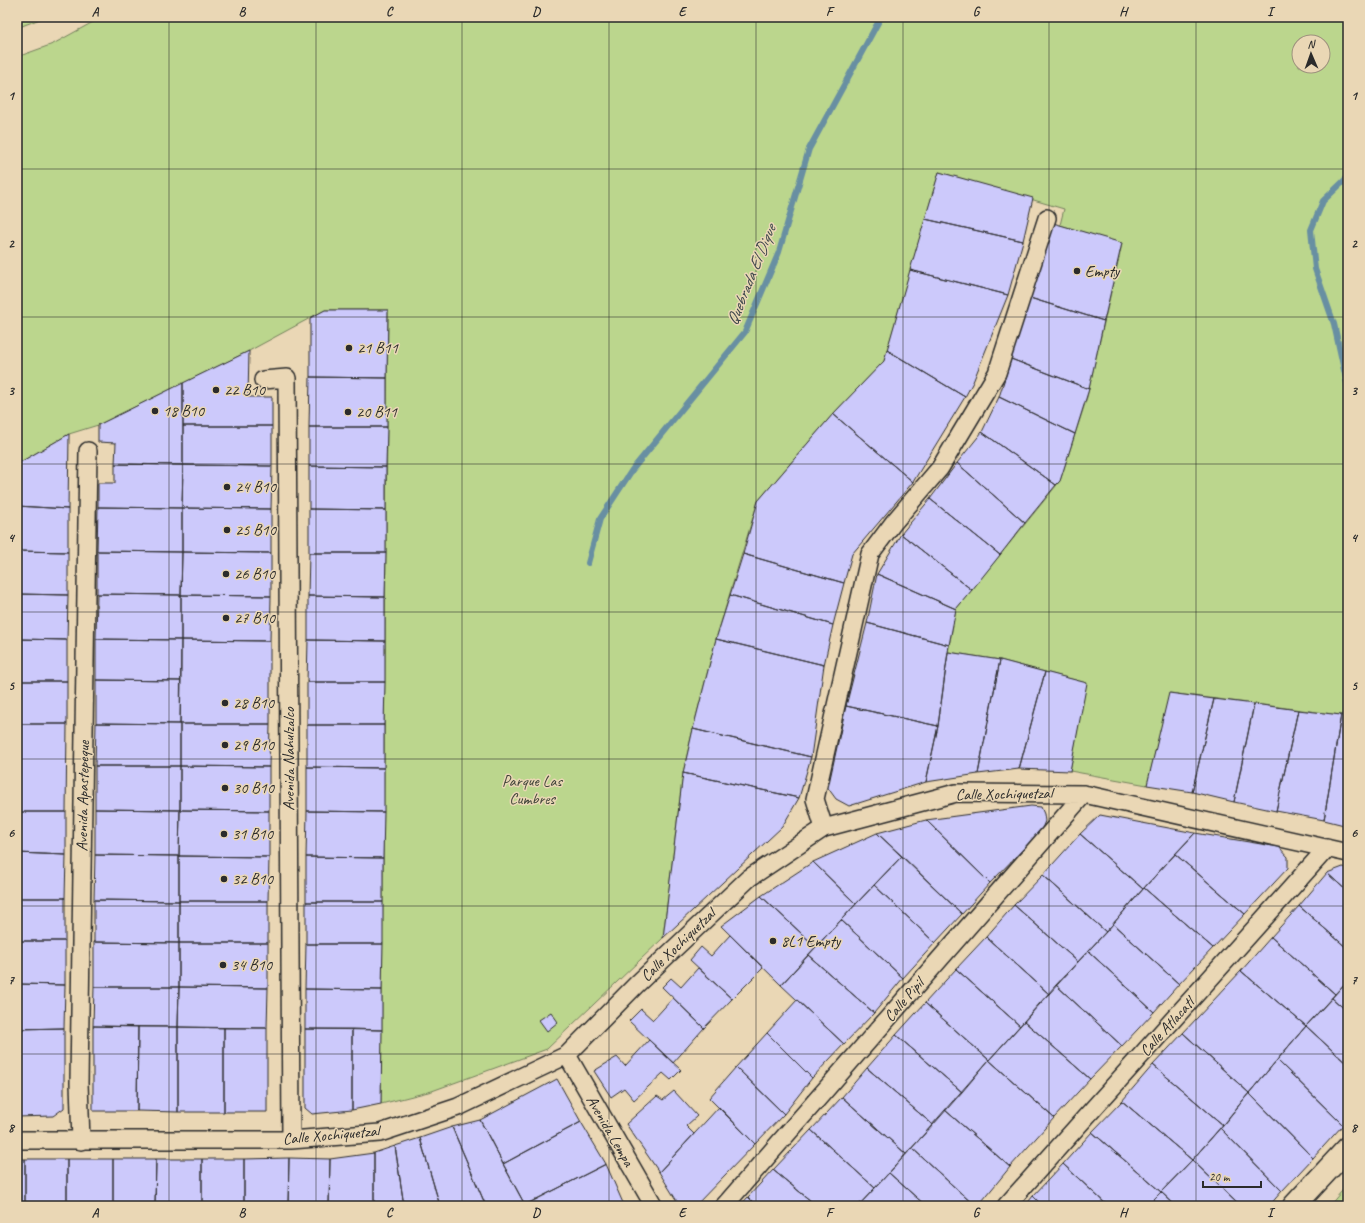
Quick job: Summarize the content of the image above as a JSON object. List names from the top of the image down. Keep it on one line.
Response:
{"streets":{"street":["Avenida Nahulzalco","Calle Xochiquetzal","Avenida Apastepeque","Calle Pipil","Calle Atlacatl","Avenida Lempa"]},"crossings":[["Avenida Nahulzalco","Calle Xochiquetzal"],["Calle Xochiquetzal","Avenida Apastepeque"],["Calle Xochiquetzal","Calle Pipil"],["Calle Xochiquetzal","Calle Atlacatl"],["Calle Xochiquetzal","Avenida Lempa"]],"water":["Quebrada El Dique"],"parks":["Parque Las Cumbres"],"places":["Empty","21 B11","22 B10","18 B10","20 B11","24 B10","25 B10","26 B10","27 B10","28 B10","29 B10","30 B10","31 B10","32 B10","8L1 Empty","34 B10"],"scale_bar":"20 m","north":"top","grid":{"columns":["A","B","C","D","E","F","G","H","I"],"rows":["1","2","3","4","5","6","7","8"]}}
